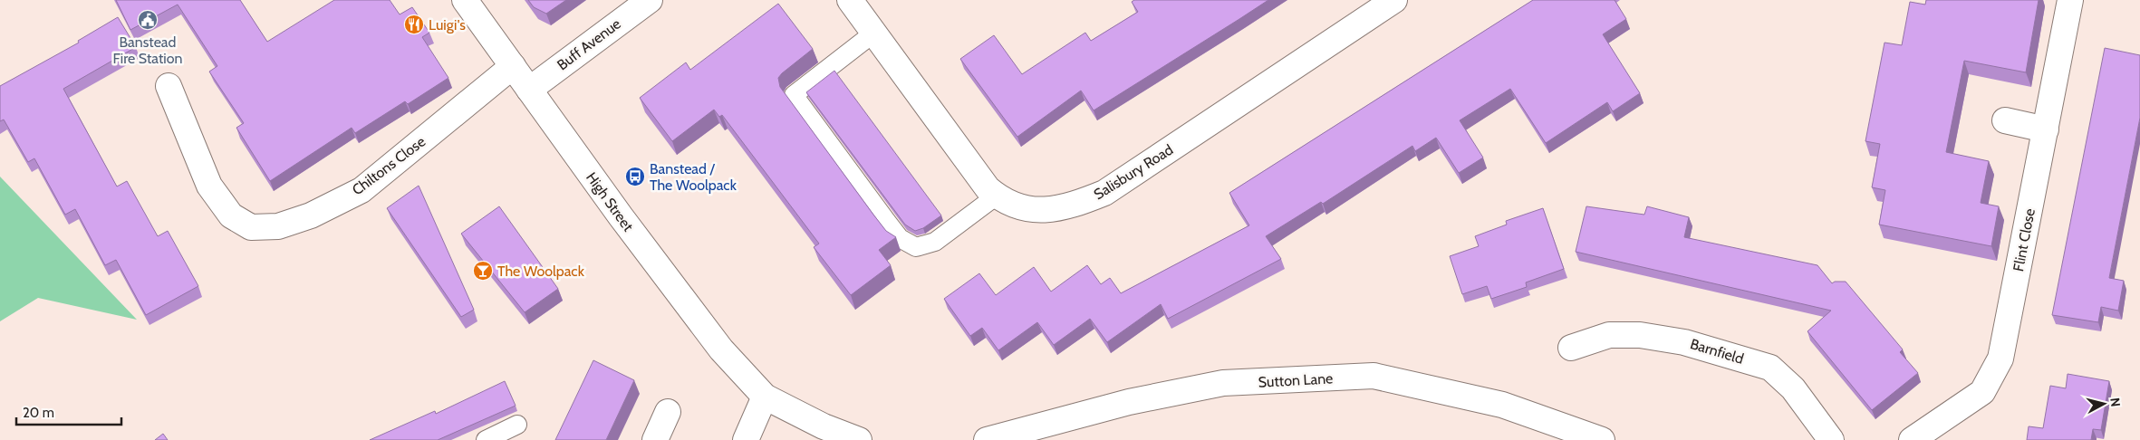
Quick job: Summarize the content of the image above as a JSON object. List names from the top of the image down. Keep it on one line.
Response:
{"streets":{"street":["Buff Avenue","Chiltons Close","Salisbury Road","High Street","Flint Close","Barnfield","Sutton Lane"]},"crossings":[["Buff Avenue","High Street"],["Chiltons Close","High Street"]],"places":{"public building":["Banstead Fire Station"],"restaurant":["Luigi's"],"bus stop":["Banstead / The Woolpack"],"bar":["The Woolpack"]},"scale_bar":"20 m","north":"right"}
